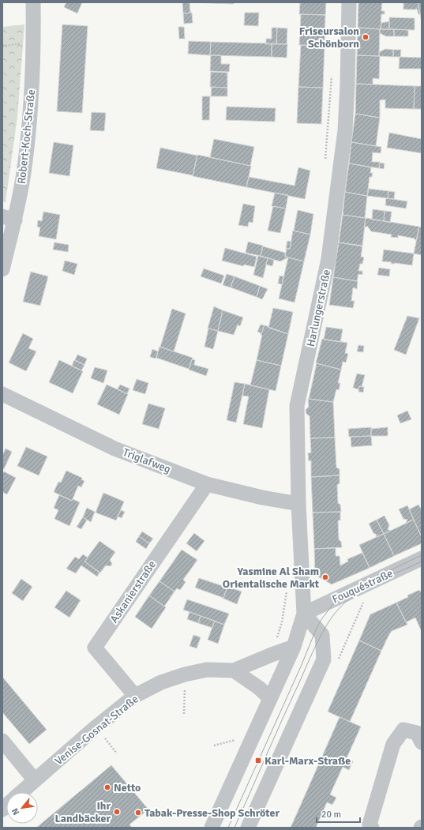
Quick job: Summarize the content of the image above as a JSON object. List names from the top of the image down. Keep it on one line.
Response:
{"streets":{"street":["Robert-Koch-Straße","Harlungerstraße","Triglafweg","Fouquéstraße","Askanierstraße","Venise-Gosnat-Straße"]},"crossings":[["Harlungerstraße","Triglafweg"],["Harlungerstraße","Fouquéstraße"],["Triglafweg","Askanierstraße"],["Askanierstraße","Venise-Gosnat-Straße"]],"places":{"other":["Friseursalon Schönborn","Yasmine Al Sham Orientalische Markt","Netto","Ihr Landbäcker","Tabak-Presse-Shop Schröter"],"transit":["Karl-Marx-Straße"]},"scale_bar":"20 m","north":"bottom left"}
